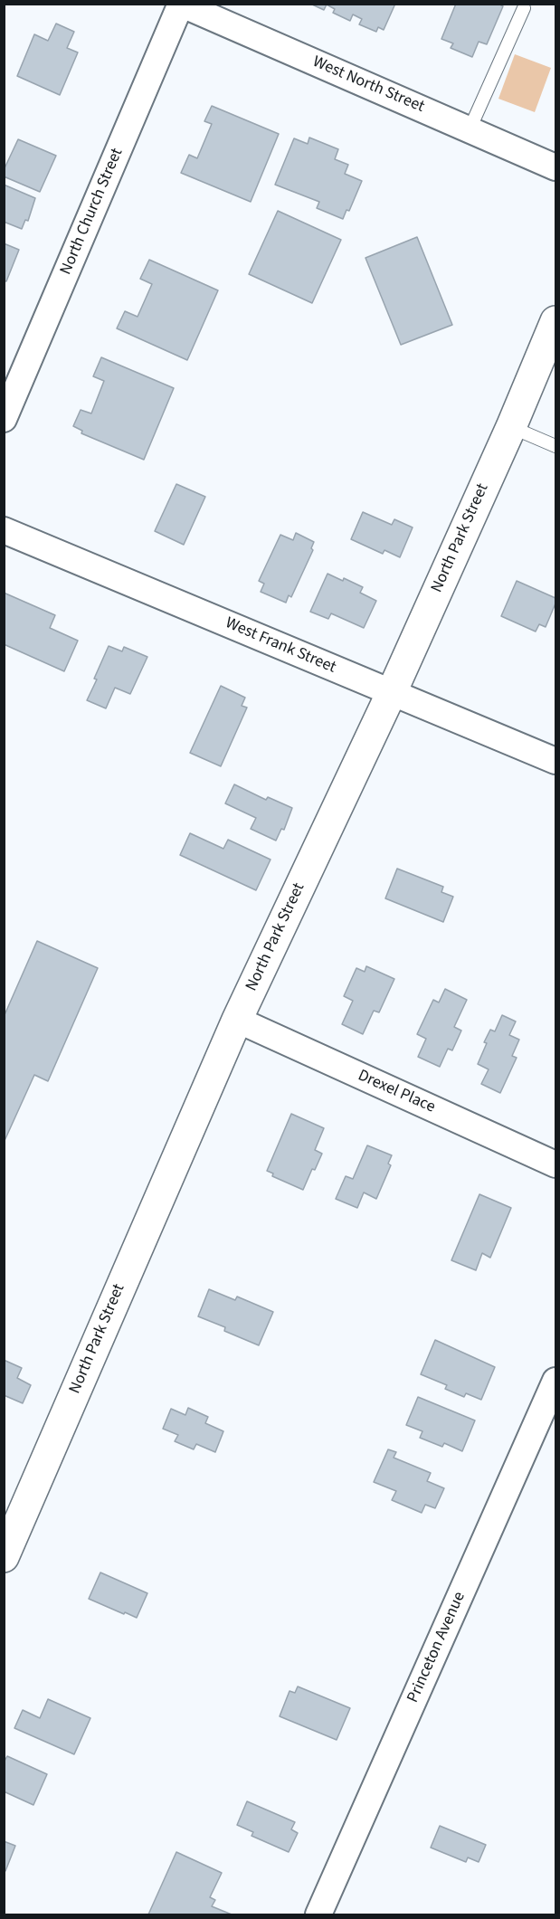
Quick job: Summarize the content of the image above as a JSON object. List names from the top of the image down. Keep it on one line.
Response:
{"streets":{"main road":["North Park Street"],"street":["West North Street","North Church Street","West Frank Street","Drexel Place","Princeton Avenue"]},"crossings":[["West North Street","North Church Street"],["North Park Street","West Frank Street"],["North Park Street","Drexel Place"]]}
